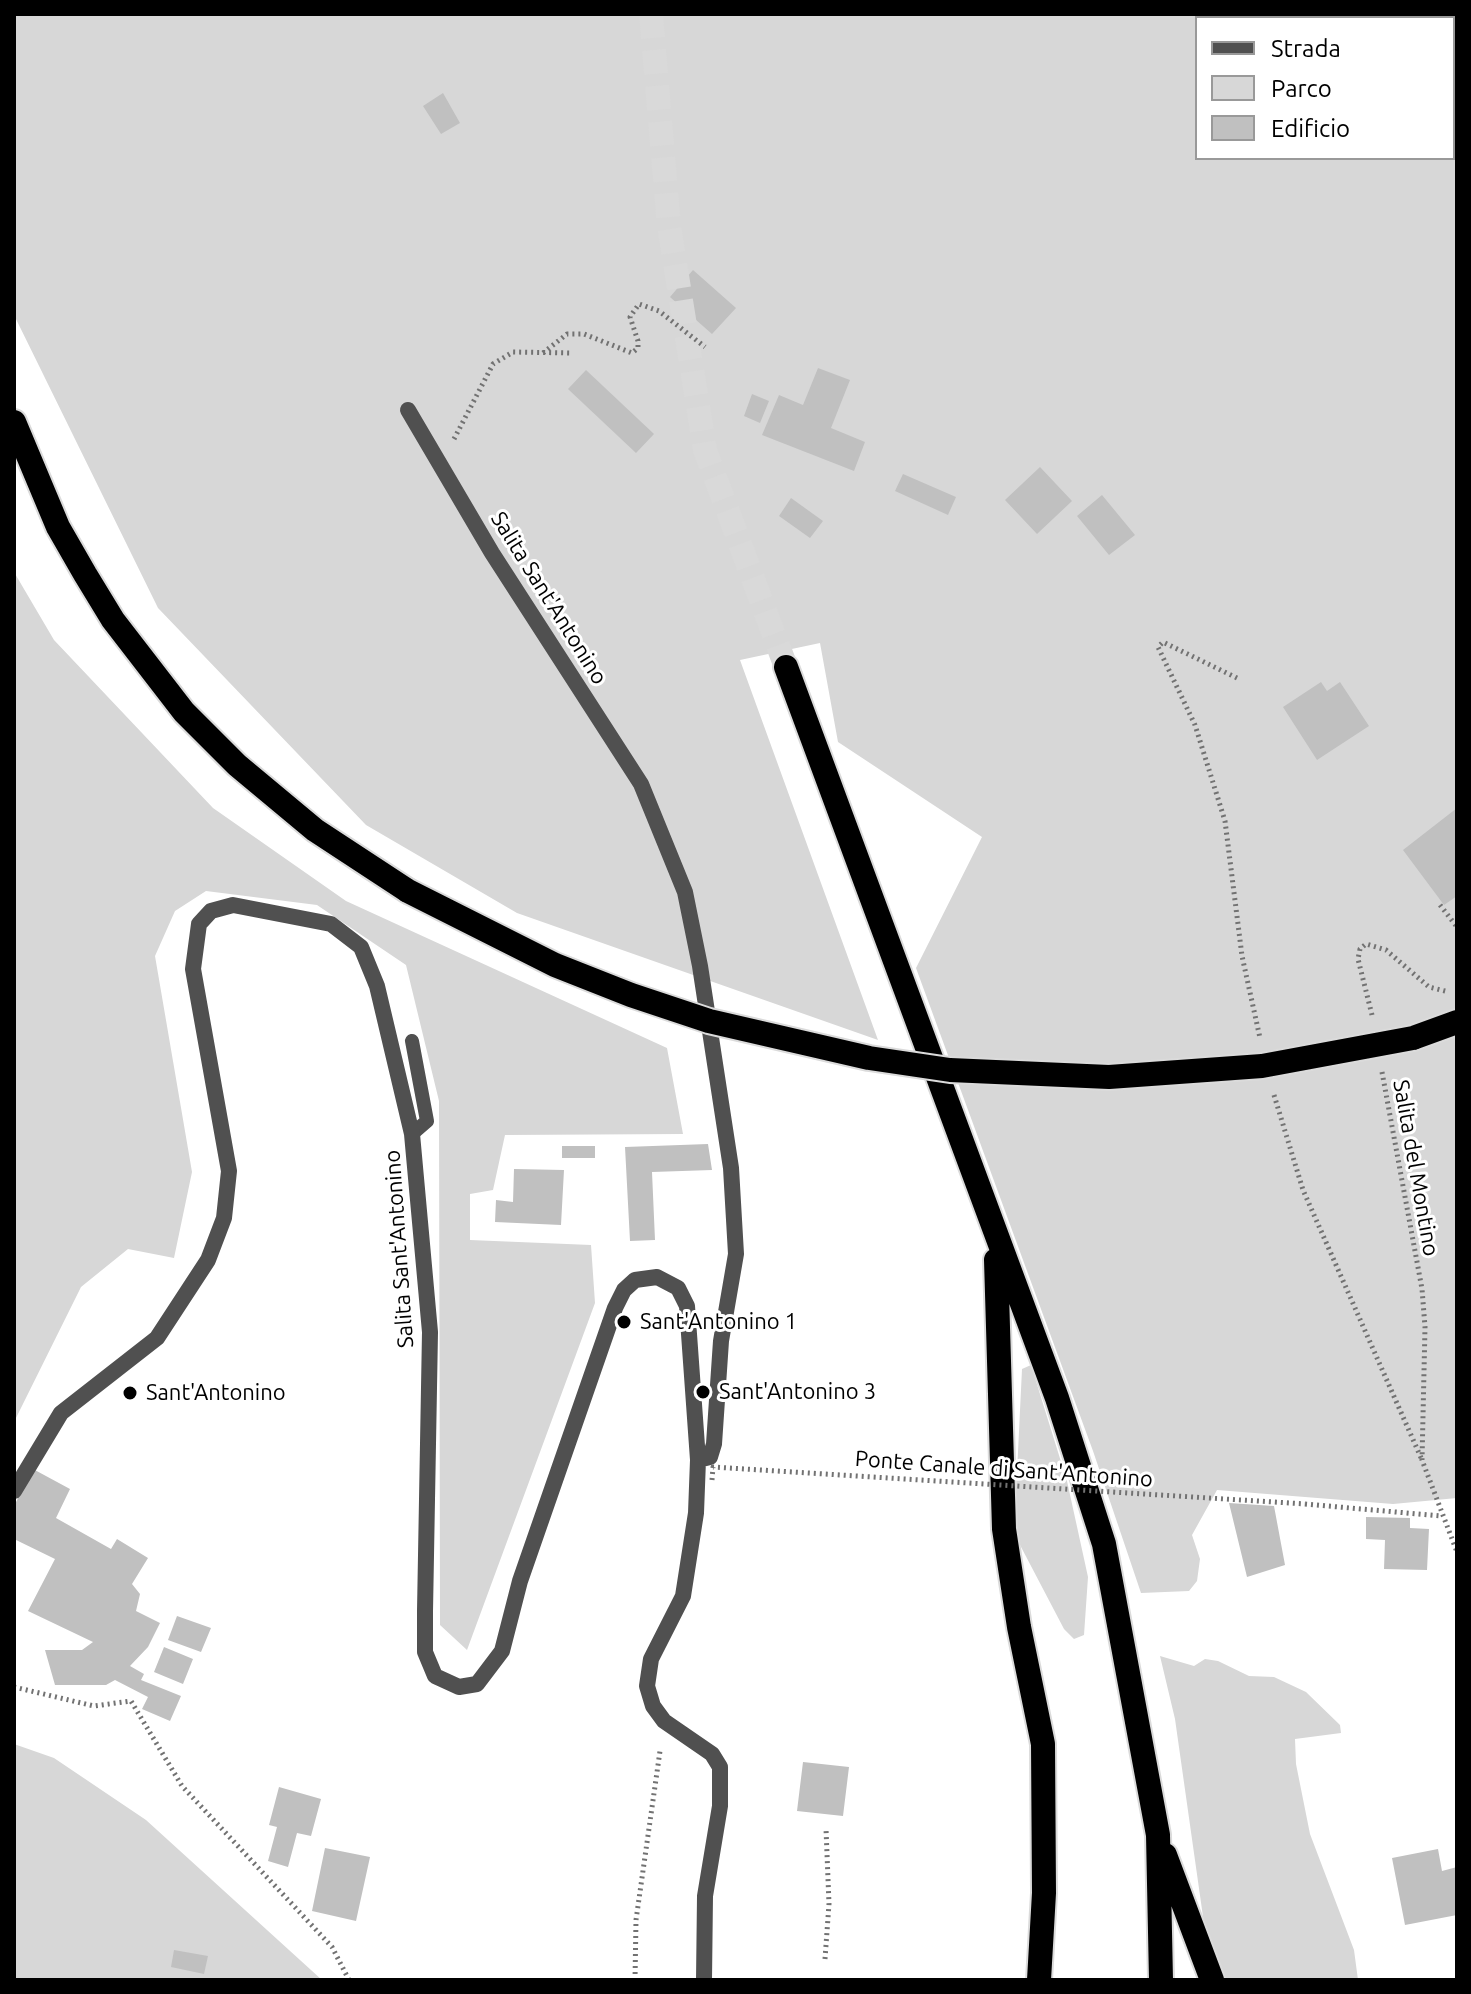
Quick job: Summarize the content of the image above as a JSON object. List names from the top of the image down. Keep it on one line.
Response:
{"streets":{"street":["Salita Sant'Antonino"],"path":["Salita del Montino","Ponte Canale di Sant'Antonino"]},"crossings":[["Salita del Montino","Ponte Canale di Sant'Antonino"]],"places":["Sant'Antonino 1","Sant'Antonino 3","Sant'Antonino"],"legend":["Strada","Parco","Edificio"]}
